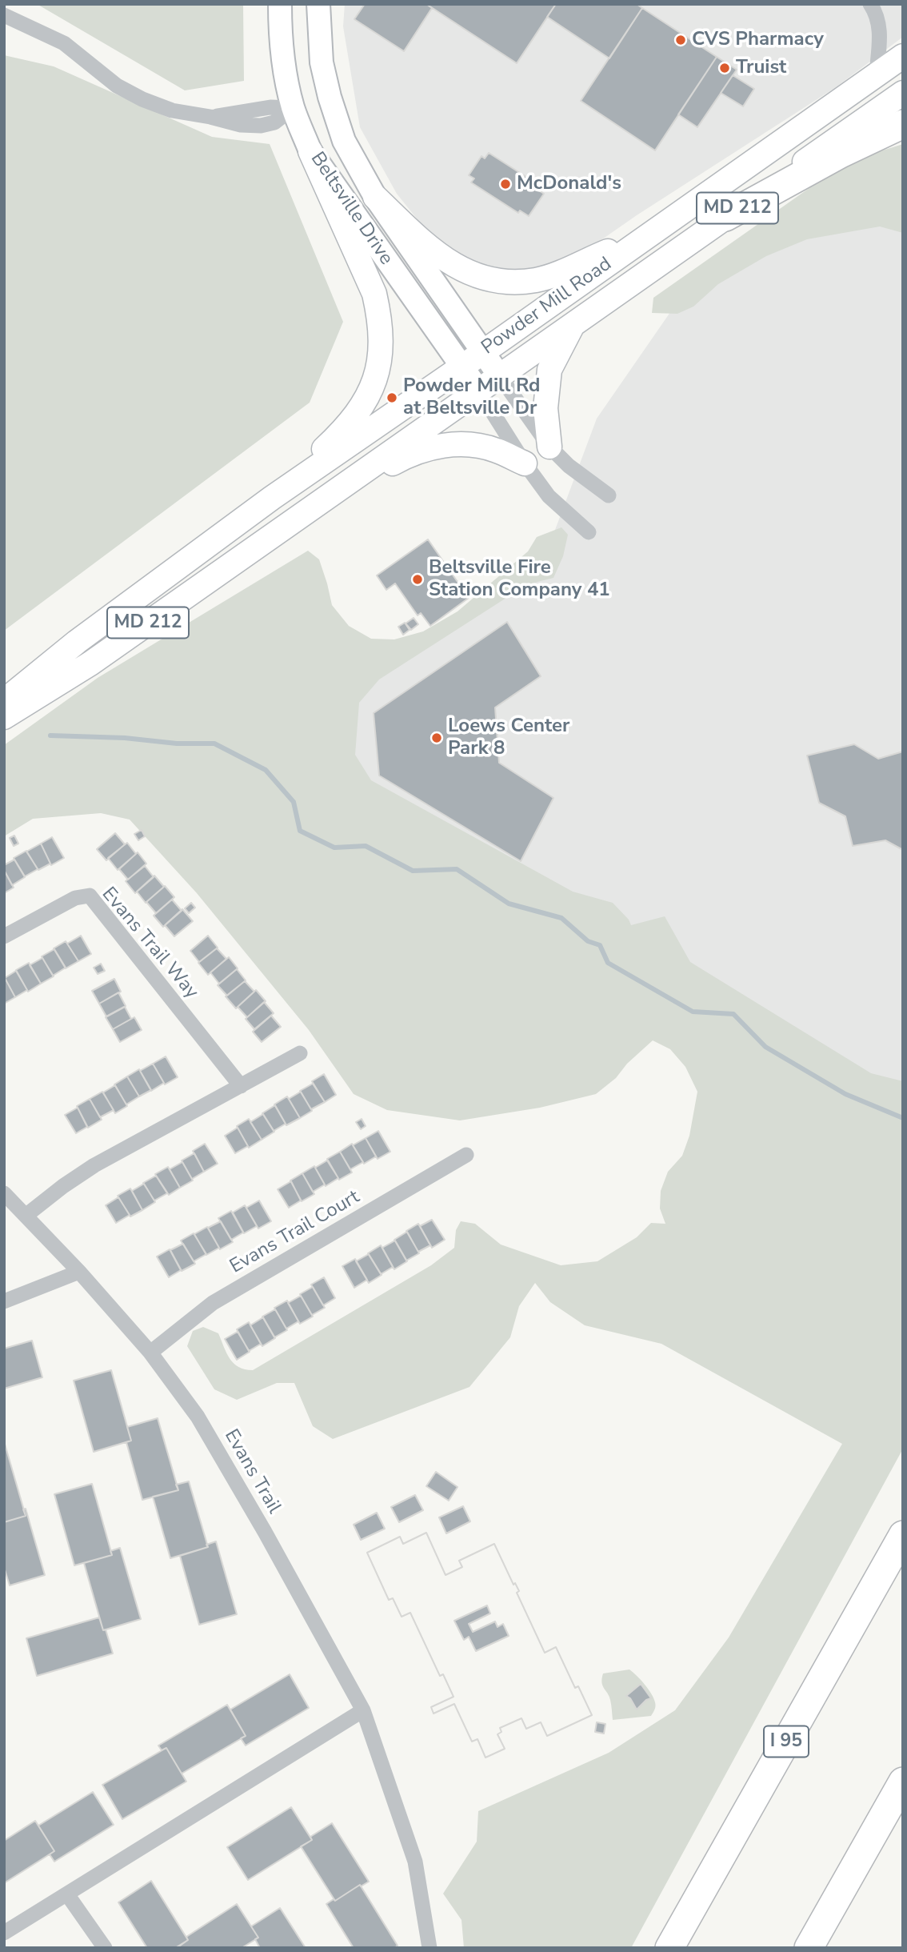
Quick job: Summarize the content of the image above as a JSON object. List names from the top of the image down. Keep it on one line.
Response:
{"streets":{"highway":["I 95"],"main road":["MD 212","Powder Mill Road"],"street":["Beltsville Drive","Evans Trail Way","Evans Trail Court","Evans Trail"]},"crossings":[["Beltsville Drive","Powder Mill Road"],["Evans Trail Court","Evans Trail"]],"places":["CVS Pharmacy","Truist","McDonald's","Powder Mill Rd at Beltsville Dr","Beltsville Fire Station Company 41","Loews Center Park 8"]}
